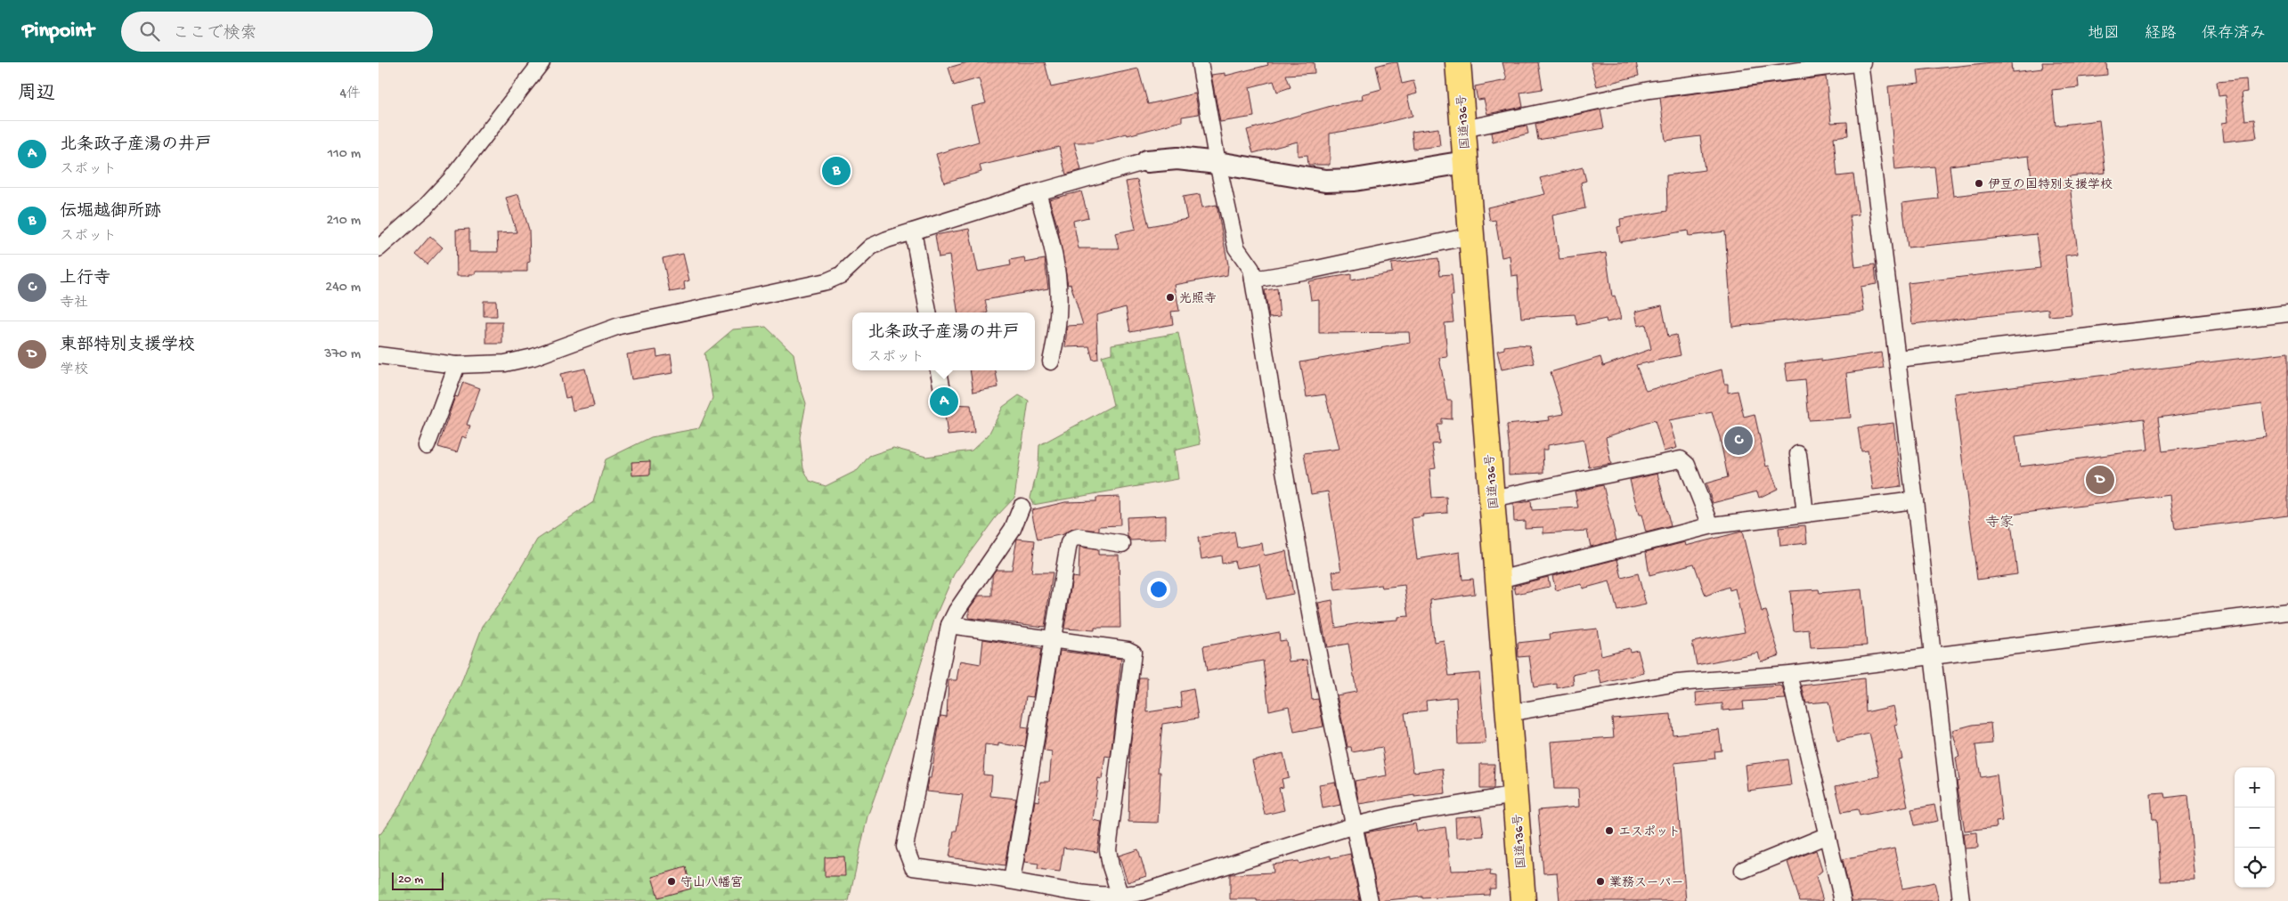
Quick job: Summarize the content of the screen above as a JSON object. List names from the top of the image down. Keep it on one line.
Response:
{"streets":{"highway":["国道136号"]},"districts":["寺家"],"places":["伊豆の国特別支援学校","光照寺","エスポット","守山八幡宮","業務スーパー"],"scale_bar":"20 m","page":{"header":"Pinpoint","search":"ここで検索","nav":["地図","経路","保存済み"],"heading":["周辺","4件"],"list":[{"mark":"A","name":"北条政子産湯の井戸","note":"スポット","value":"110 m"},{"mark":"B","name":"伝堀越御所跡","note":"スポット","value":"210 m"},{"mark":"C","name":"上行寺","note":"寺社","value":"240 m"},{"mark":"D","name":"東部特別支援学校","note":"学校","value":"370 m"}],"pins":["B","A","C","D"],"popup":["北条政子産湯の井戸","スポット"],"map_buttons":["+","−"],"scale":"20 m"}}
